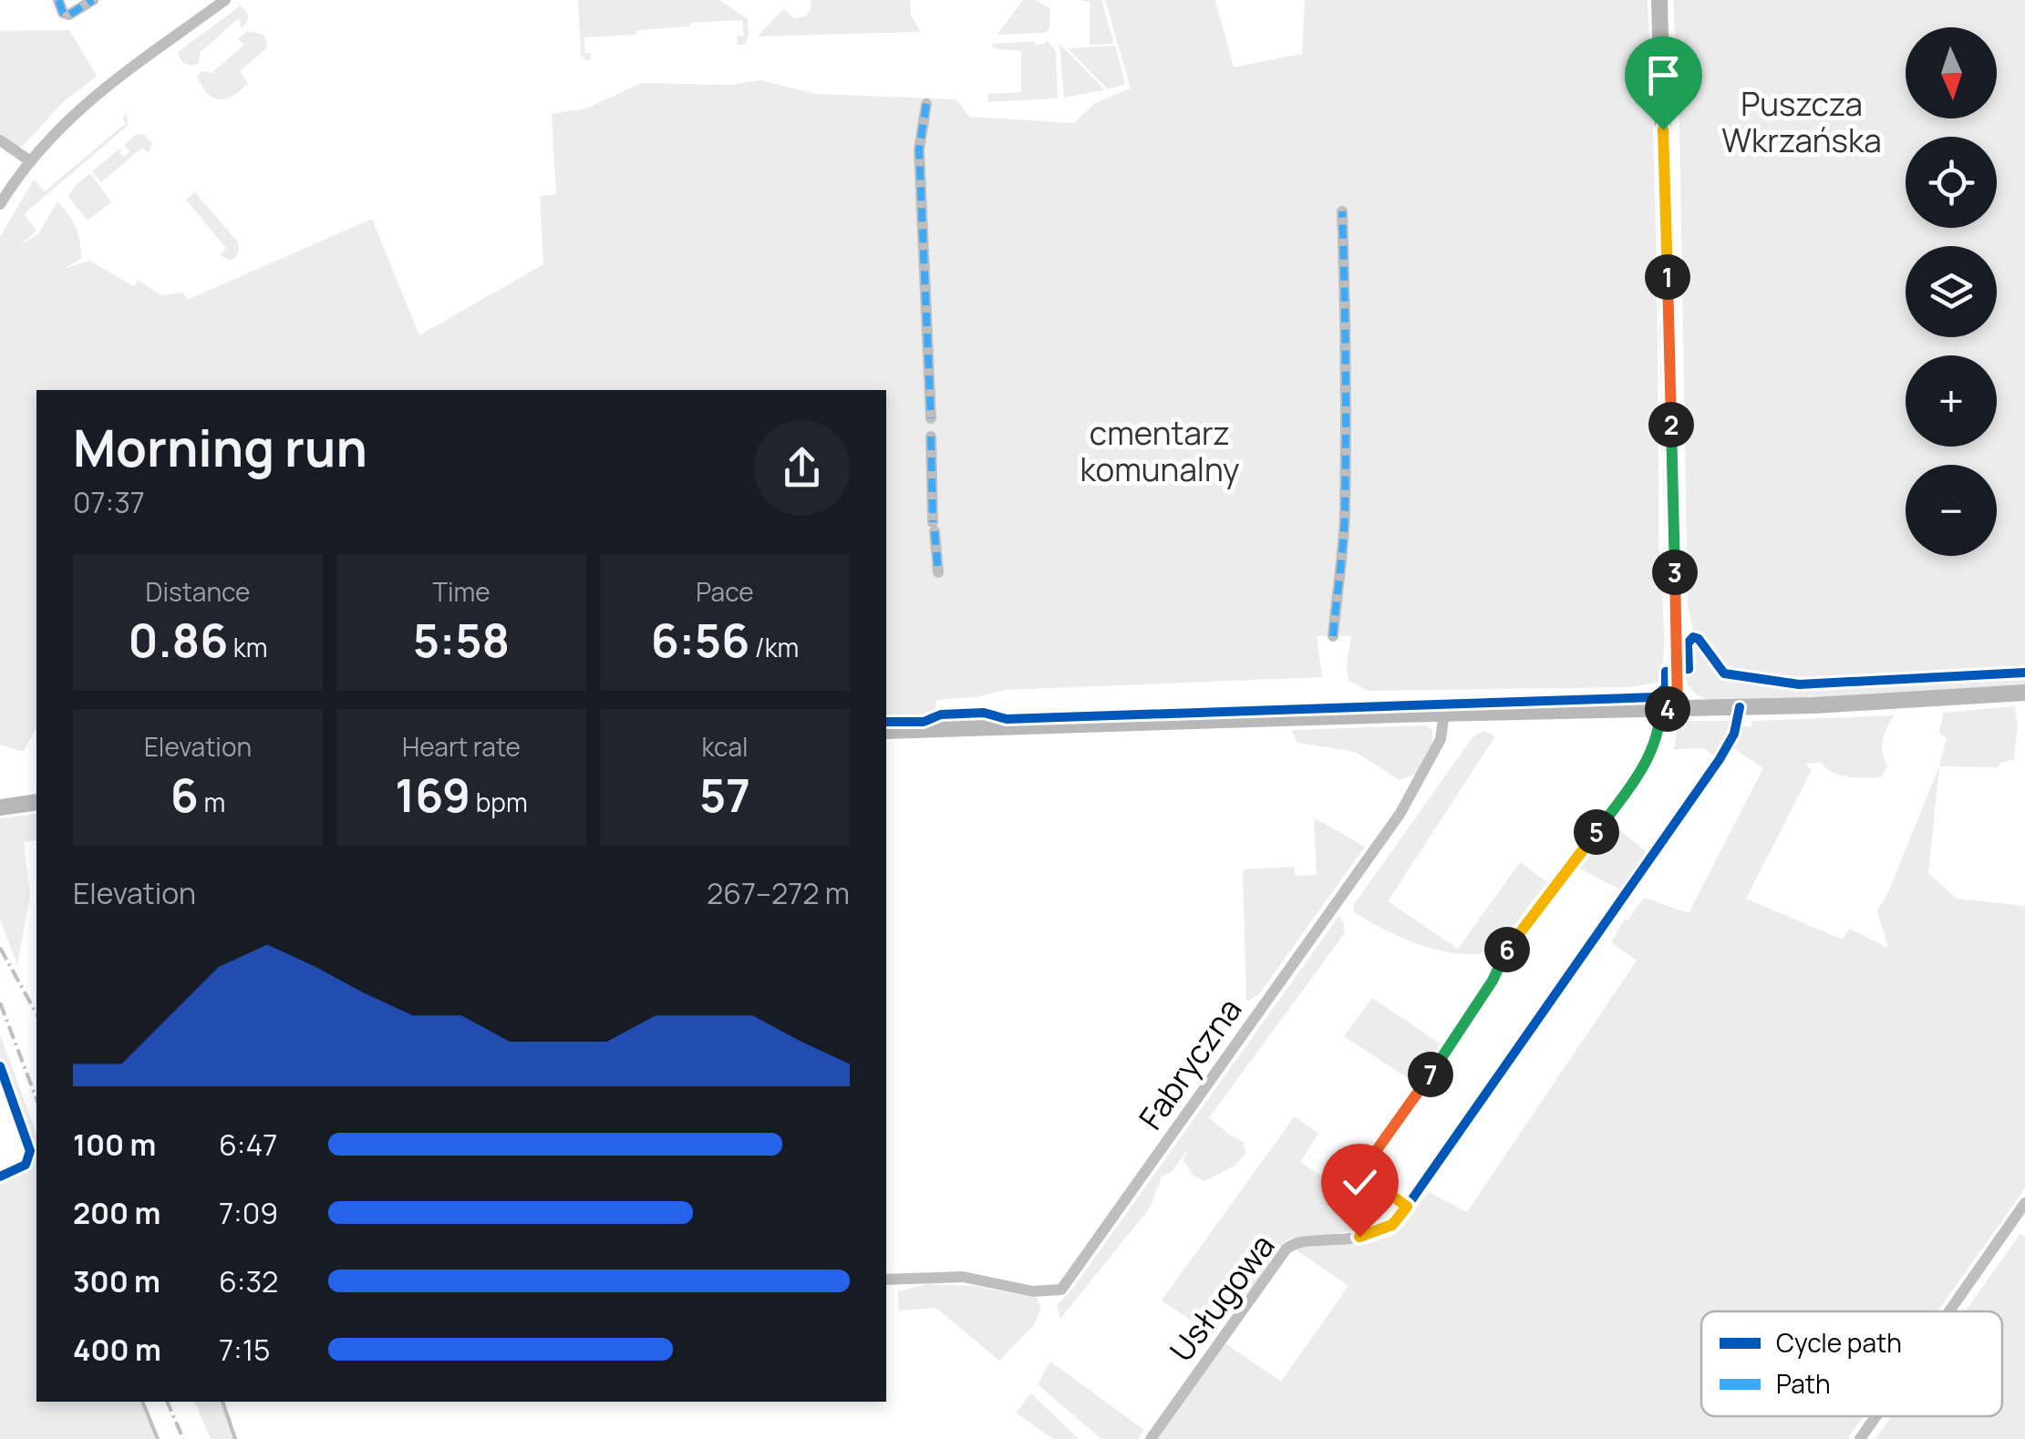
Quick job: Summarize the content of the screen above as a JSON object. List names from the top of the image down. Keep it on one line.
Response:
{"streets":{"street":["Fabryczna","Usługowa"]},"parks":["Puszcza Wkrzańska","cmentarz komunalny"],"legend":["Cycle path","Path"],"north":"bottom","page":{"map_buttons":["+","−"],"pins":["1","2","3","4","5","6","7"],"heading":["Morning run","07:37"],"stats":[["Distance","0.86 km"],["Time","5:58"],["Pace","6:56 /km"],["Elevation","6 m"],["Heart rate","169 bpm"],["kcal","57"]],"chart":["Elevation","267–272 m"],"list":[{"name":"100 m","note":"6:47"},{"name":"200 m","note":"7:09"},{"name":"300 m","note":"6:32"},{"name":"400 m","note":"7:15"}]}}
